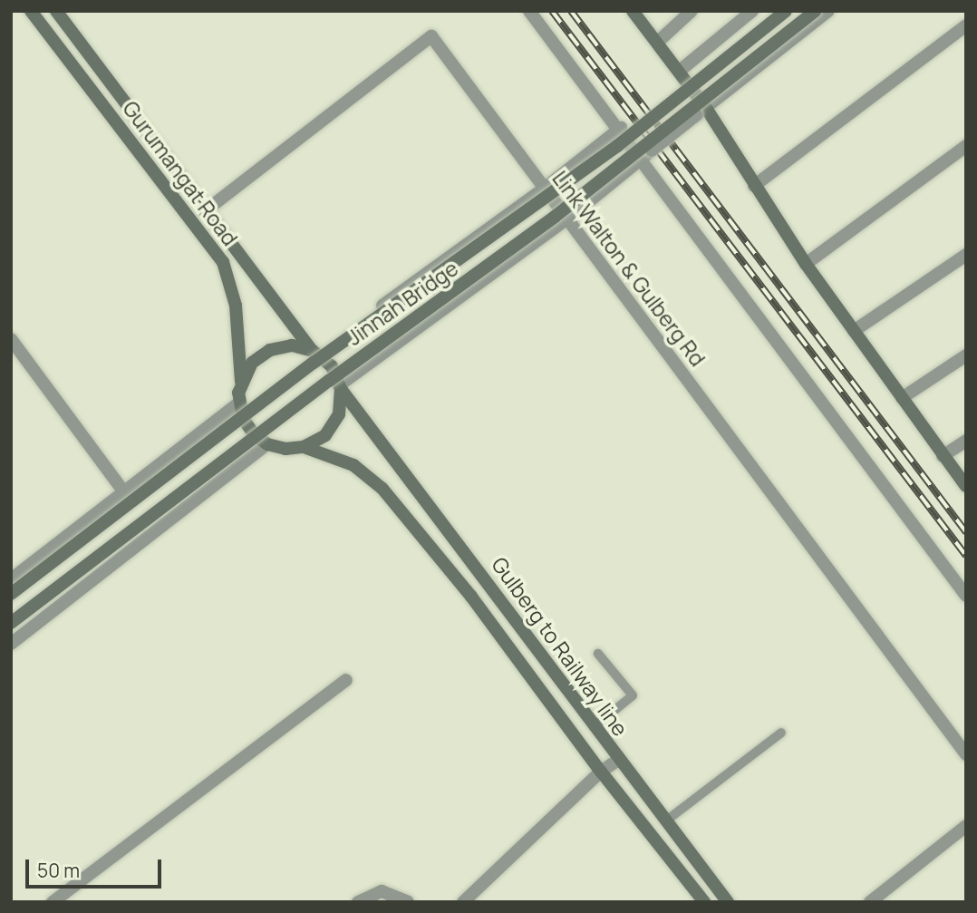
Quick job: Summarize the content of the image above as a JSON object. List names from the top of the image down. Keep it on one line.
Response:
{"streets":{"main road":["Gurumangat Road","Jinnah Bridge","Gulberg to Railway line"],"street":["Link Walton & Gulberg Rd"]},"crossings":[["Gurumangat Road","Gulberg to Railway line"]],"scale_bar":"50 m"}
